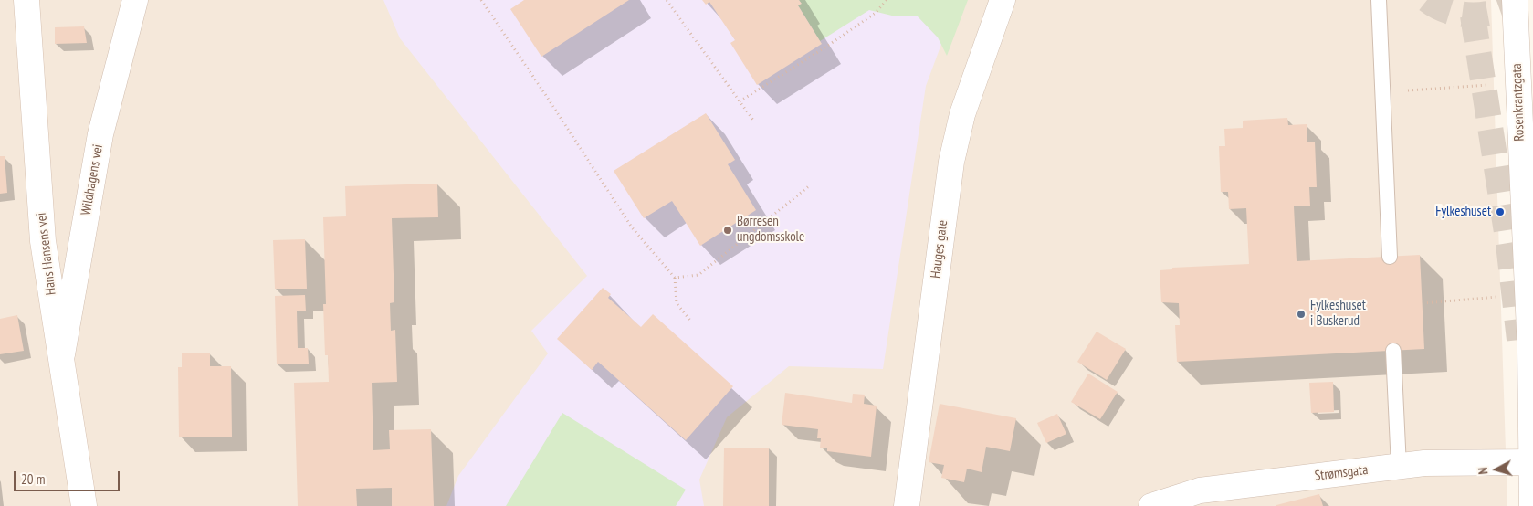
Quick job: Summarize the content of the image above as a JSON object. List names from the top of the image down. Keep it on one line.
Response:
{"streets":{"street":["Rosenkrantzgata","Wildhagens vei","Hauges gate","Hans Hansens vei","Strømsgata"]},"crossings":[["Rosenkrantzgata","Strømsgata"],["Wildhagens vei","Hans Hansens vei"]],"places":["Fylkeshuset","Børresen ungdomsskole","Fylkeshuset i Buskerud"],"scale_bar":"20 m","north":"left"}
